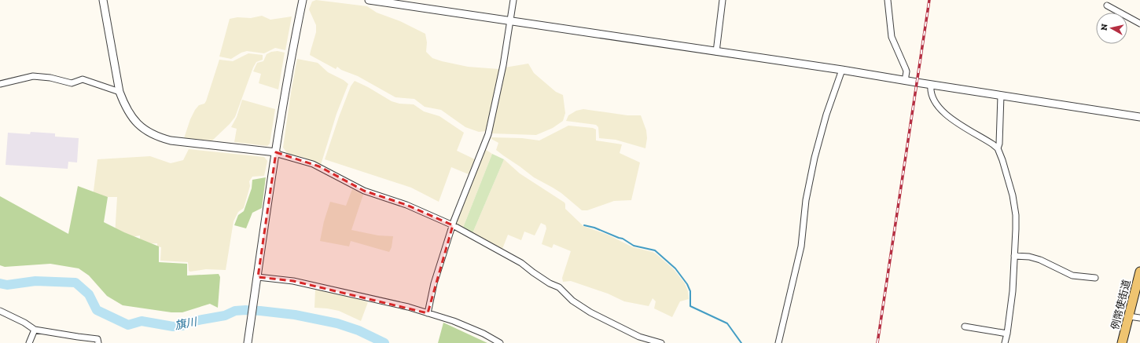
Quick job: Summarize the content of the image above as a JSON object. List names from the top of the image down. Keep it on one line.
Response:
{"streets":{"main road":["例幣使街道"]},"water":["旗川"],"north":"left"}
